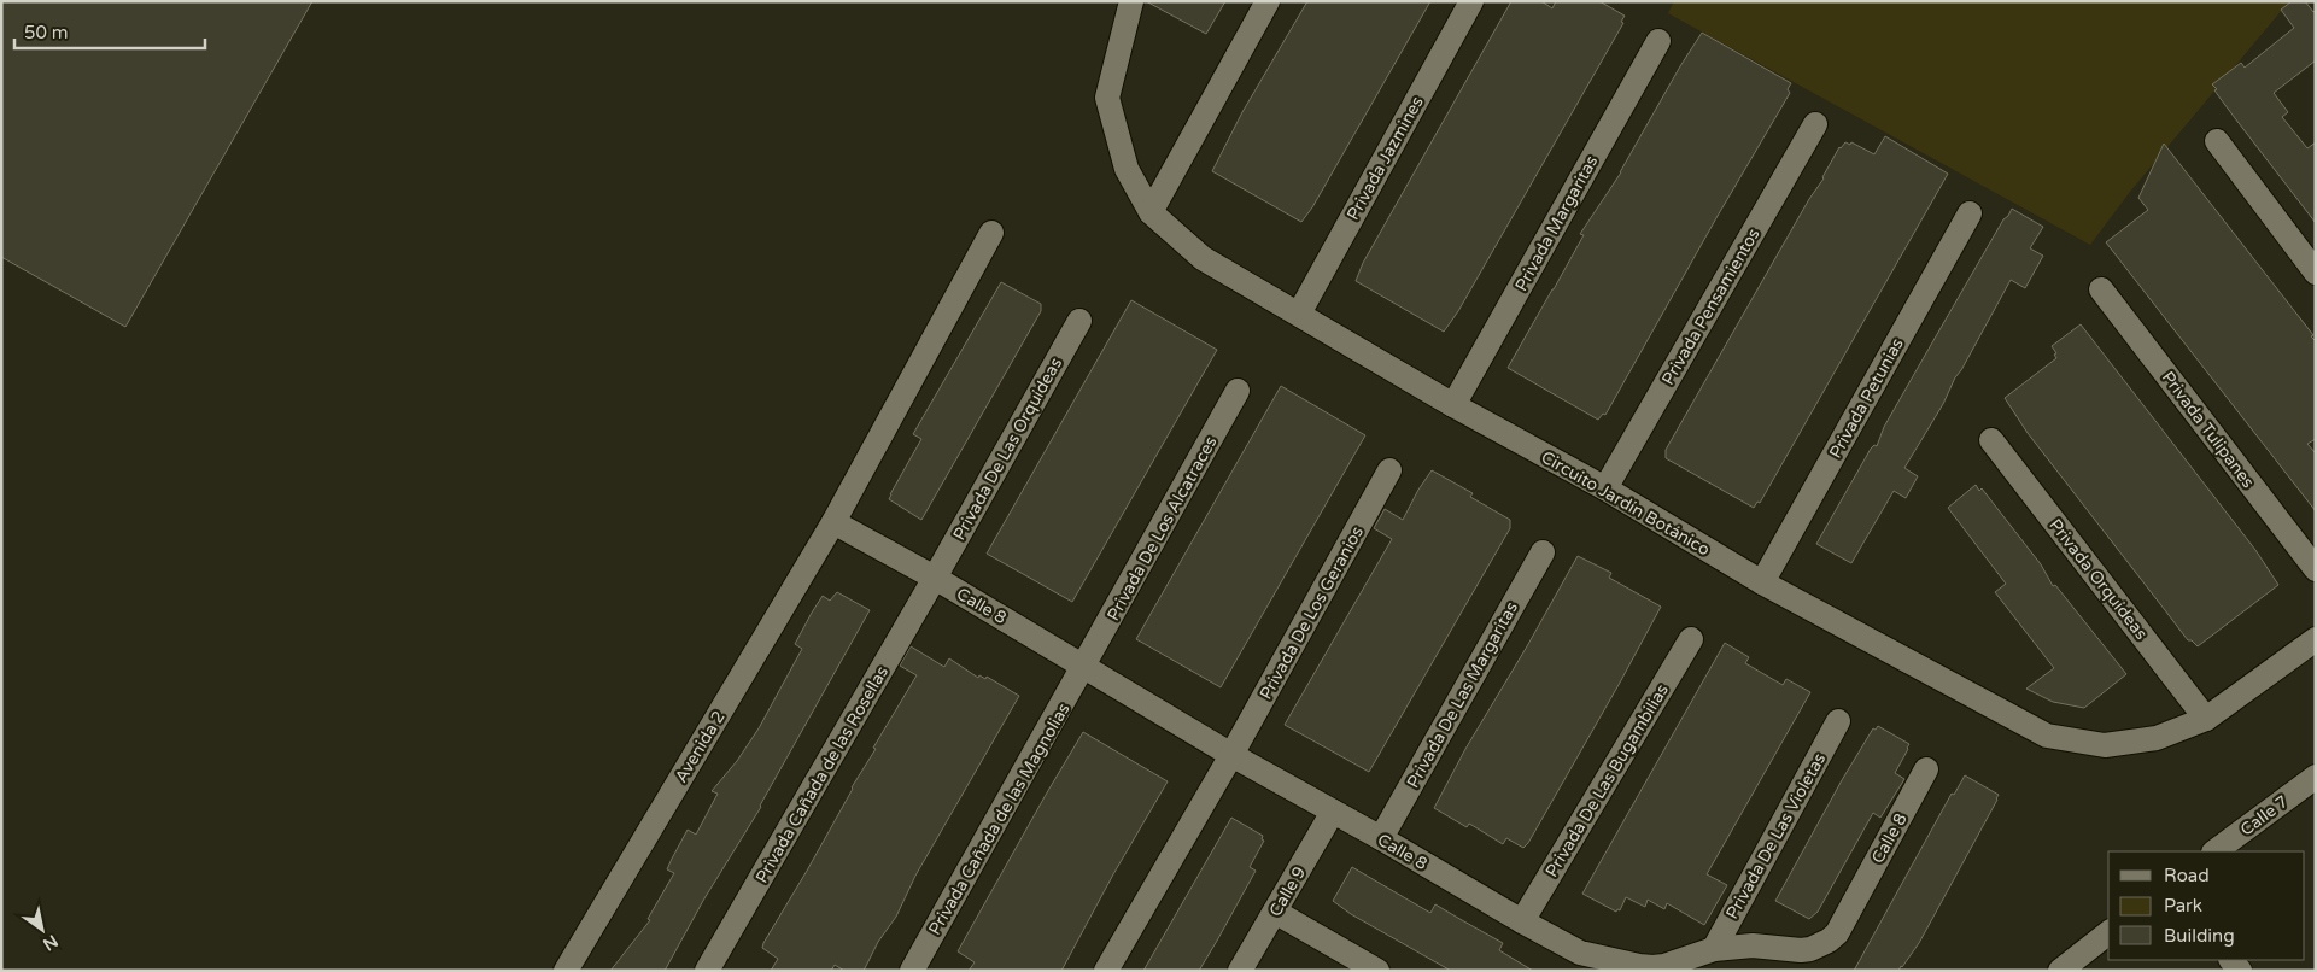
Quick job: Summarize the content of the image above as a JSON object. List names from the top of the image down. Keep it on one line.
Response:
{"streets":{"street":["Privada Jazmines","Privada Margaritas","Privada Pensamientos","Privada Petunias","Privada Tulipanes","Privada De Las Orquídeas","Circuito Jardín Botánico","Privada De Los Alcatraces","Privada Orquídeas","Calle 8","Privada De Los Geranios","Privada De Las Margaritas","Avenida 2","Privada Cañada de las Rosellas","Privada De Las Bugambilias","Calle 7","Privada Cañada de las Magnolias","Privada De Las Violetas","Calle 9"]},"crossings":[["Privada Jazmines","Circuito Jardín Botánico"],["Privada Margaritas","Circuito Jardín Botánico"],["Privada Pensamientos","Circuito Jardín Botánico"],["Privada Petunias","Circuito Jardín Botánico"],["Privada De Las Orquídeas","Calle 8"],["Privada De Las Orquídeas","Privada Cañada de las Rosellas"],["Circuito Jardín Botánico","Privada Orquídeas"],["Privada De Los Alcatraces","Calle 8"],["Privada De Los Alcatraces","Privada Cañada de las Magnolias"],["Calle 8","Privada De Los Geranios"],["Calle 8","Privada De Las Margaritas"],["Calle 8","Avenida 2"],["Calle 8","Privada Cañada de las Rosellas"],["Calle 8","Privada De Las Bugambilias"],["Calle 8","Privada Cañada de las Magnolias"],["Calle 8","Privada De Las Violetas"],["Calle 8","Calle 9"]],"legend":["Road","Park","Building"],"scale_bar":"50 m","north":"bottom right"}
